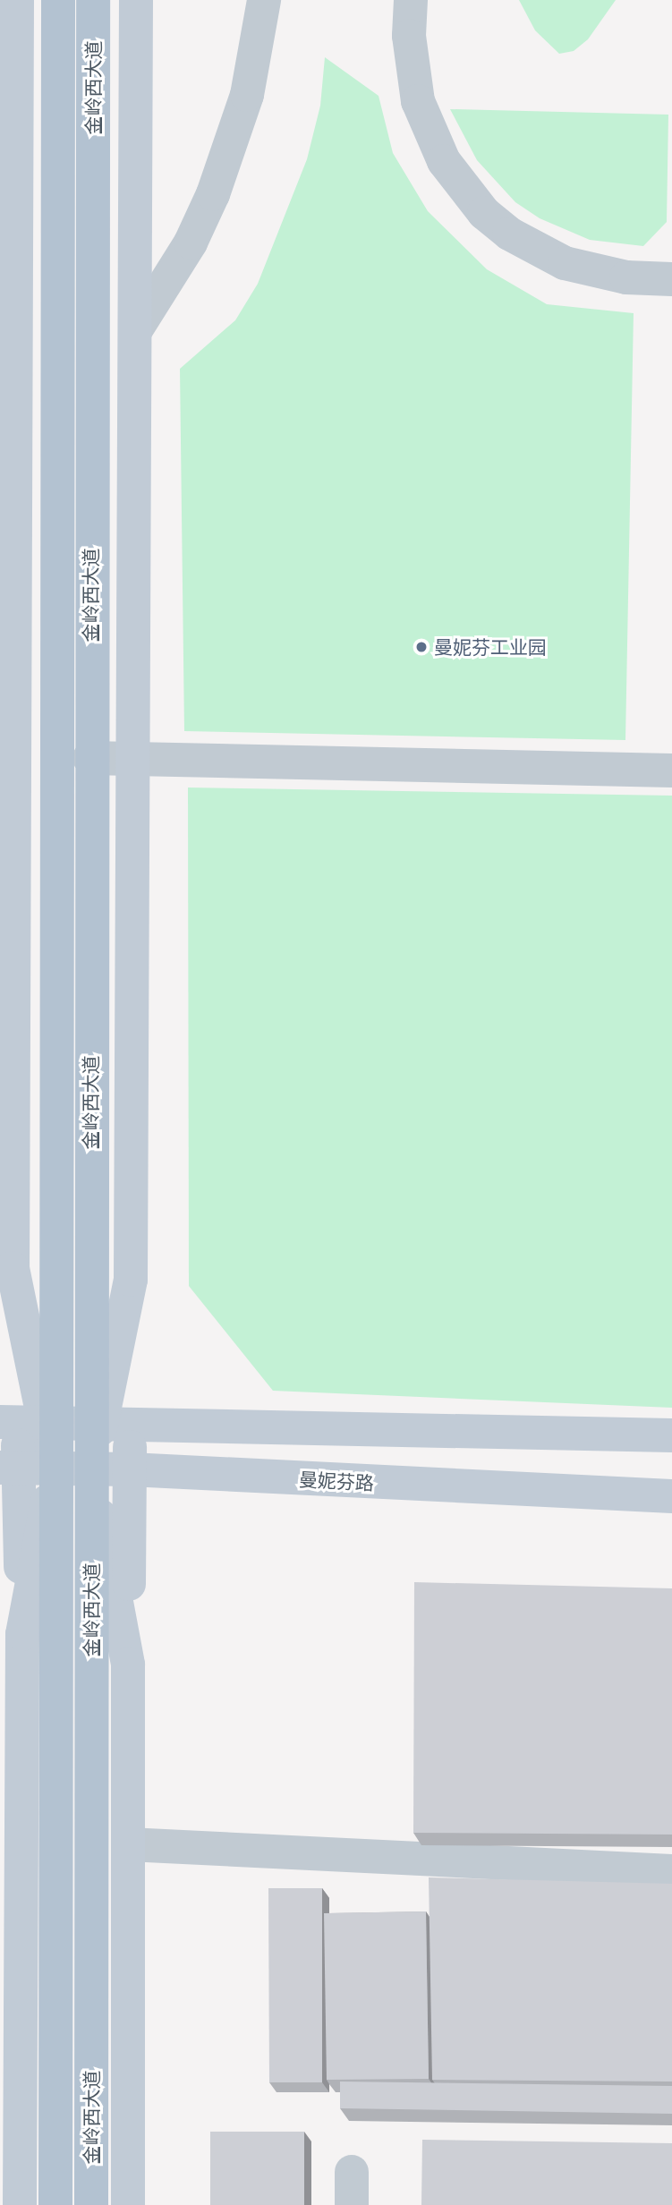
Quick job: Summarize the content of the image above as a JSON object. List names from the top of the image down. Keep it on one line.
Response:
{"streets":{"main road":["金岭西大道"],"street":["曼妮芬路"]},"crossings":[["金岭西大道","曼妮芬路"]],"places":["曼妮芬工业园"]}
